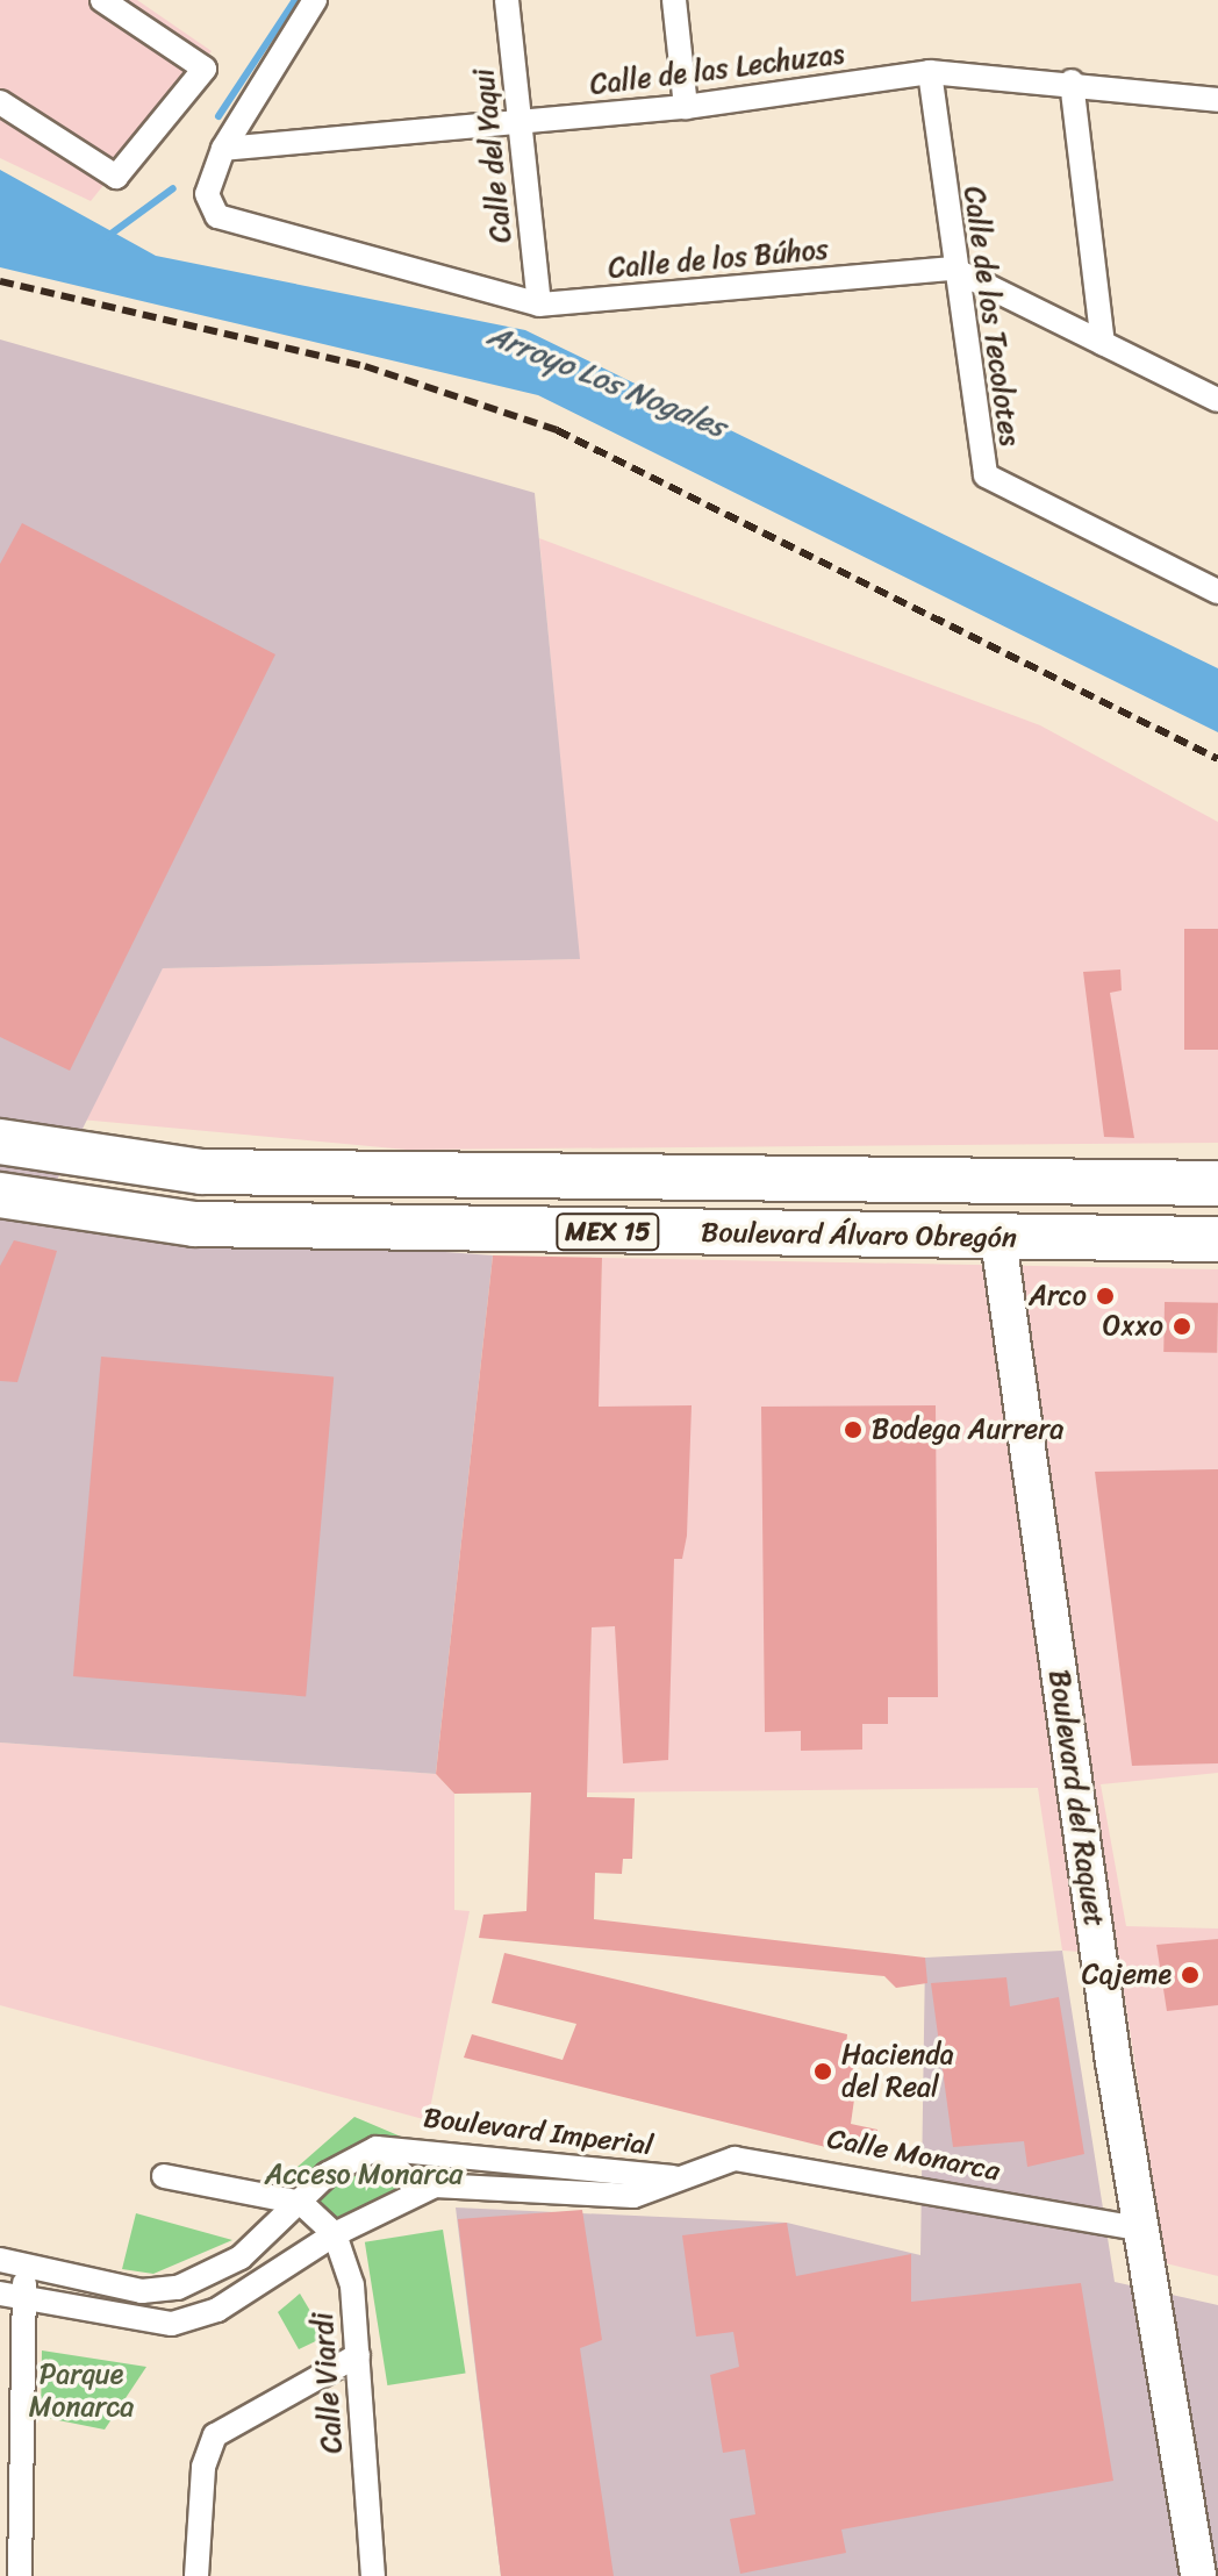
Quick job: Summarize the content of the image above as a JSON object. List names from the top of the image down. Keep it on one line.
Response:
{"streets":{"highway":["MEX 15","Boulevard Álvaro Obregón"],"street":["Calle de las Lechuzas","Calle del Yaqui","Calle de los Búhos","Calle de los Tecolotes","Boulevard del Raquet","Boulevard Imperial","Calle Monarca","Calle Viardi"]},"crossings":[["Calle de las Lechuzas","Calle del Yaqui"],["Calle de las Lechuzas","Calle de los Búhos"],["Calle de las Lechuzas","Calle de los Tecolotes"],["Calle del Yaqui","Calle de los Búhos"],["Calle de los Búhos","Calle de los Tecolotes"],["Boulevard Álvaro Obregón","Boulevard del Raquet"],["Boulevard del Raquet","Calle Monarca"],["Boulevard Imperial","Calle Monarca"],["Boulevard Imperial","Calle Viardi"]],"water":["Arroyo Los Nogales"],"parks":["Acceso Monarca","Parque Monarca"],"places":["Arco","Oxxo","Bodega Aurrera","Cajeme","Hacienda del Real"]}
